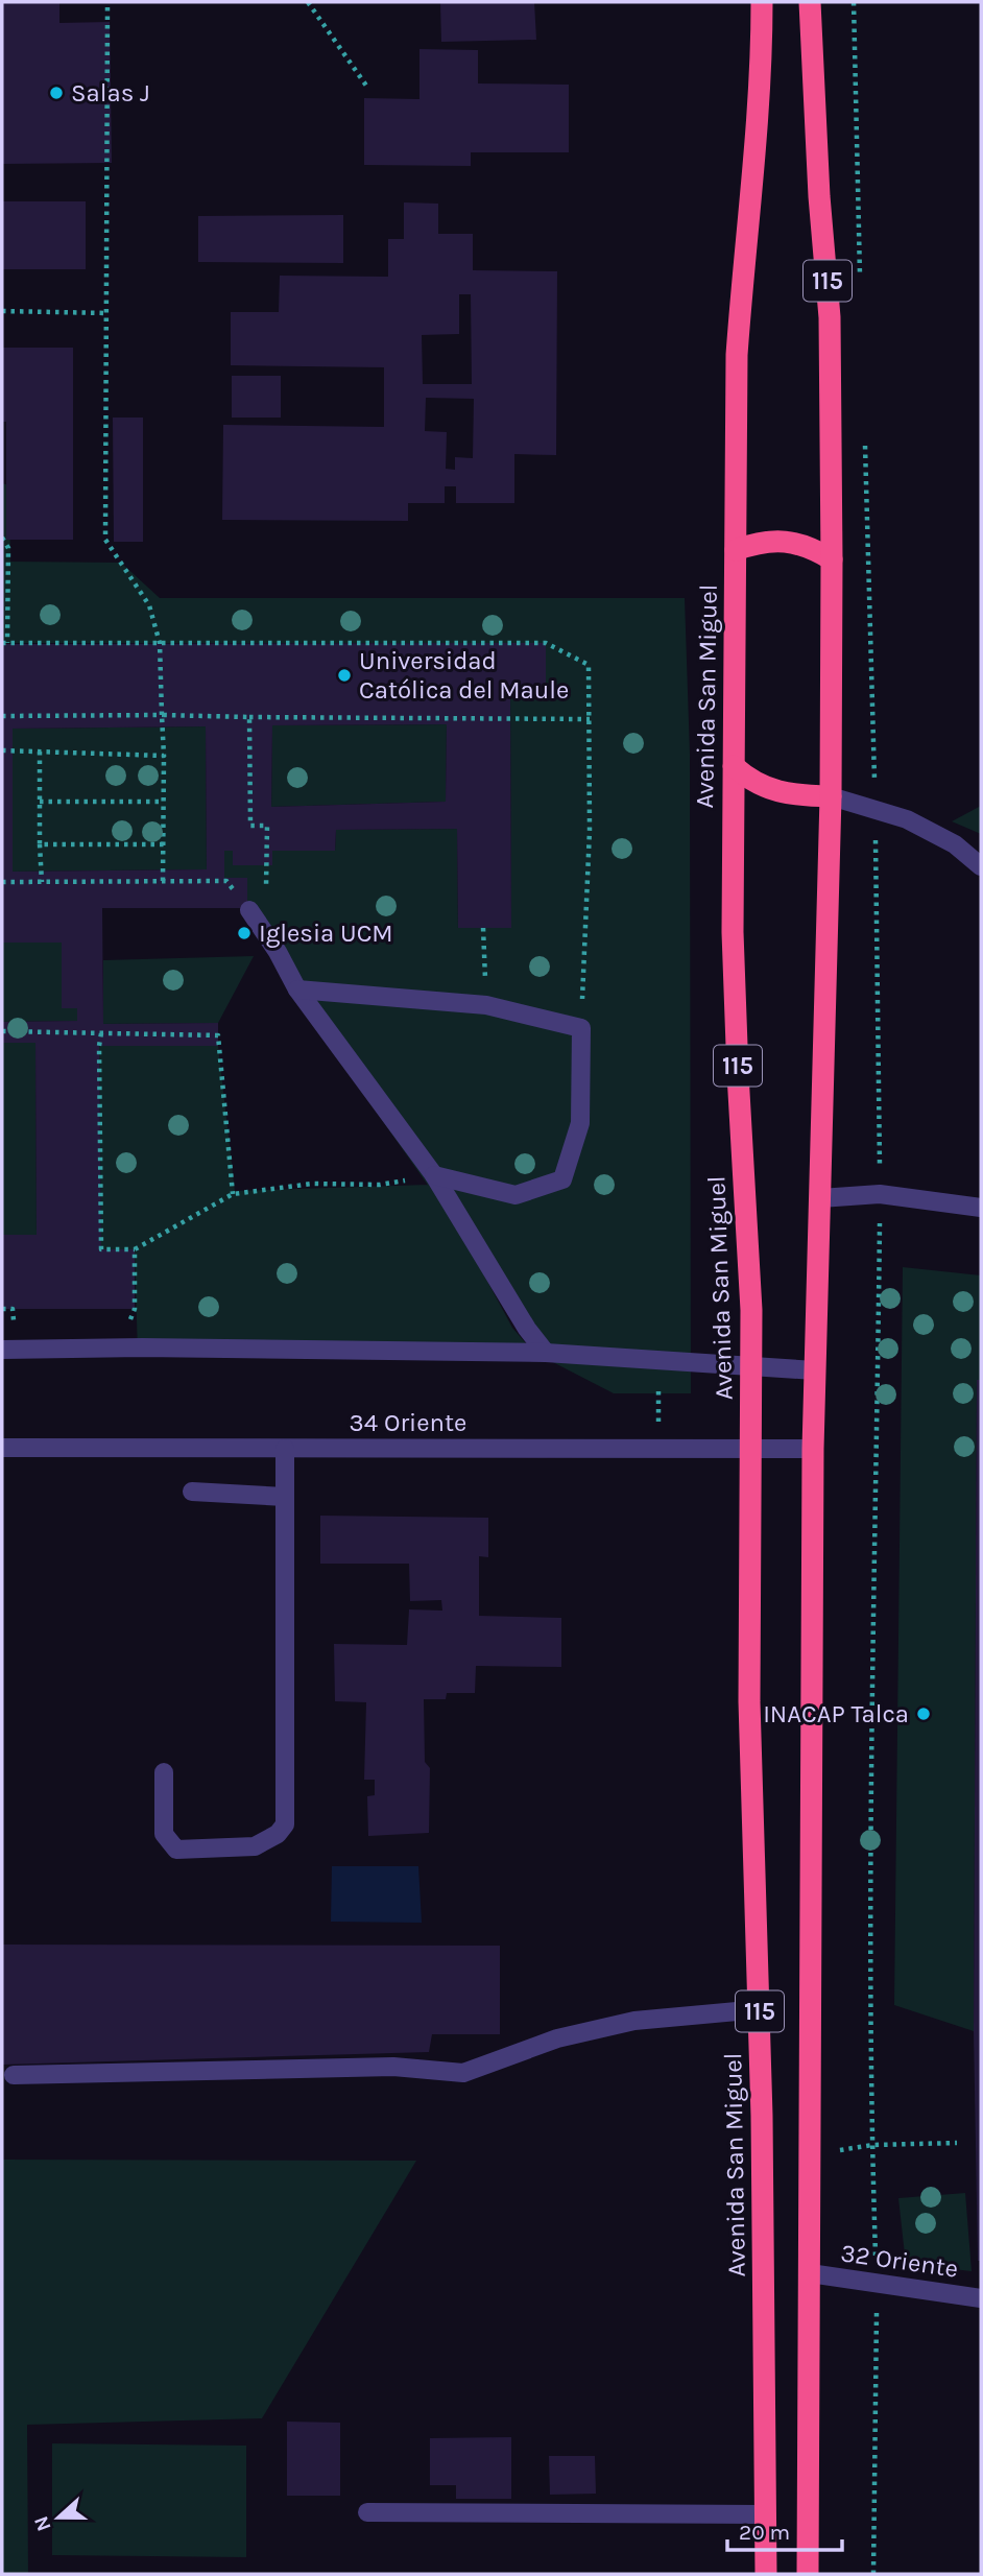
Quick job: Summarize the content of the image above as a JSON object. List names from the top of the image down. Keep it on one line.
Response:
{"streets":{"highway":["115","Avenida San Miguel"],"street":["34 Oriente","32 Oriente"]},"crossings":[["115","34 Oriente"],["115","32 Oriente"],["Avenida San Miguel","34 Oriente"]],"places":["Salas J","Universidad Católica del Maule","Iglesia UCM","INACAP Talca"],"scale_bar":"20 m","north":"left"}
